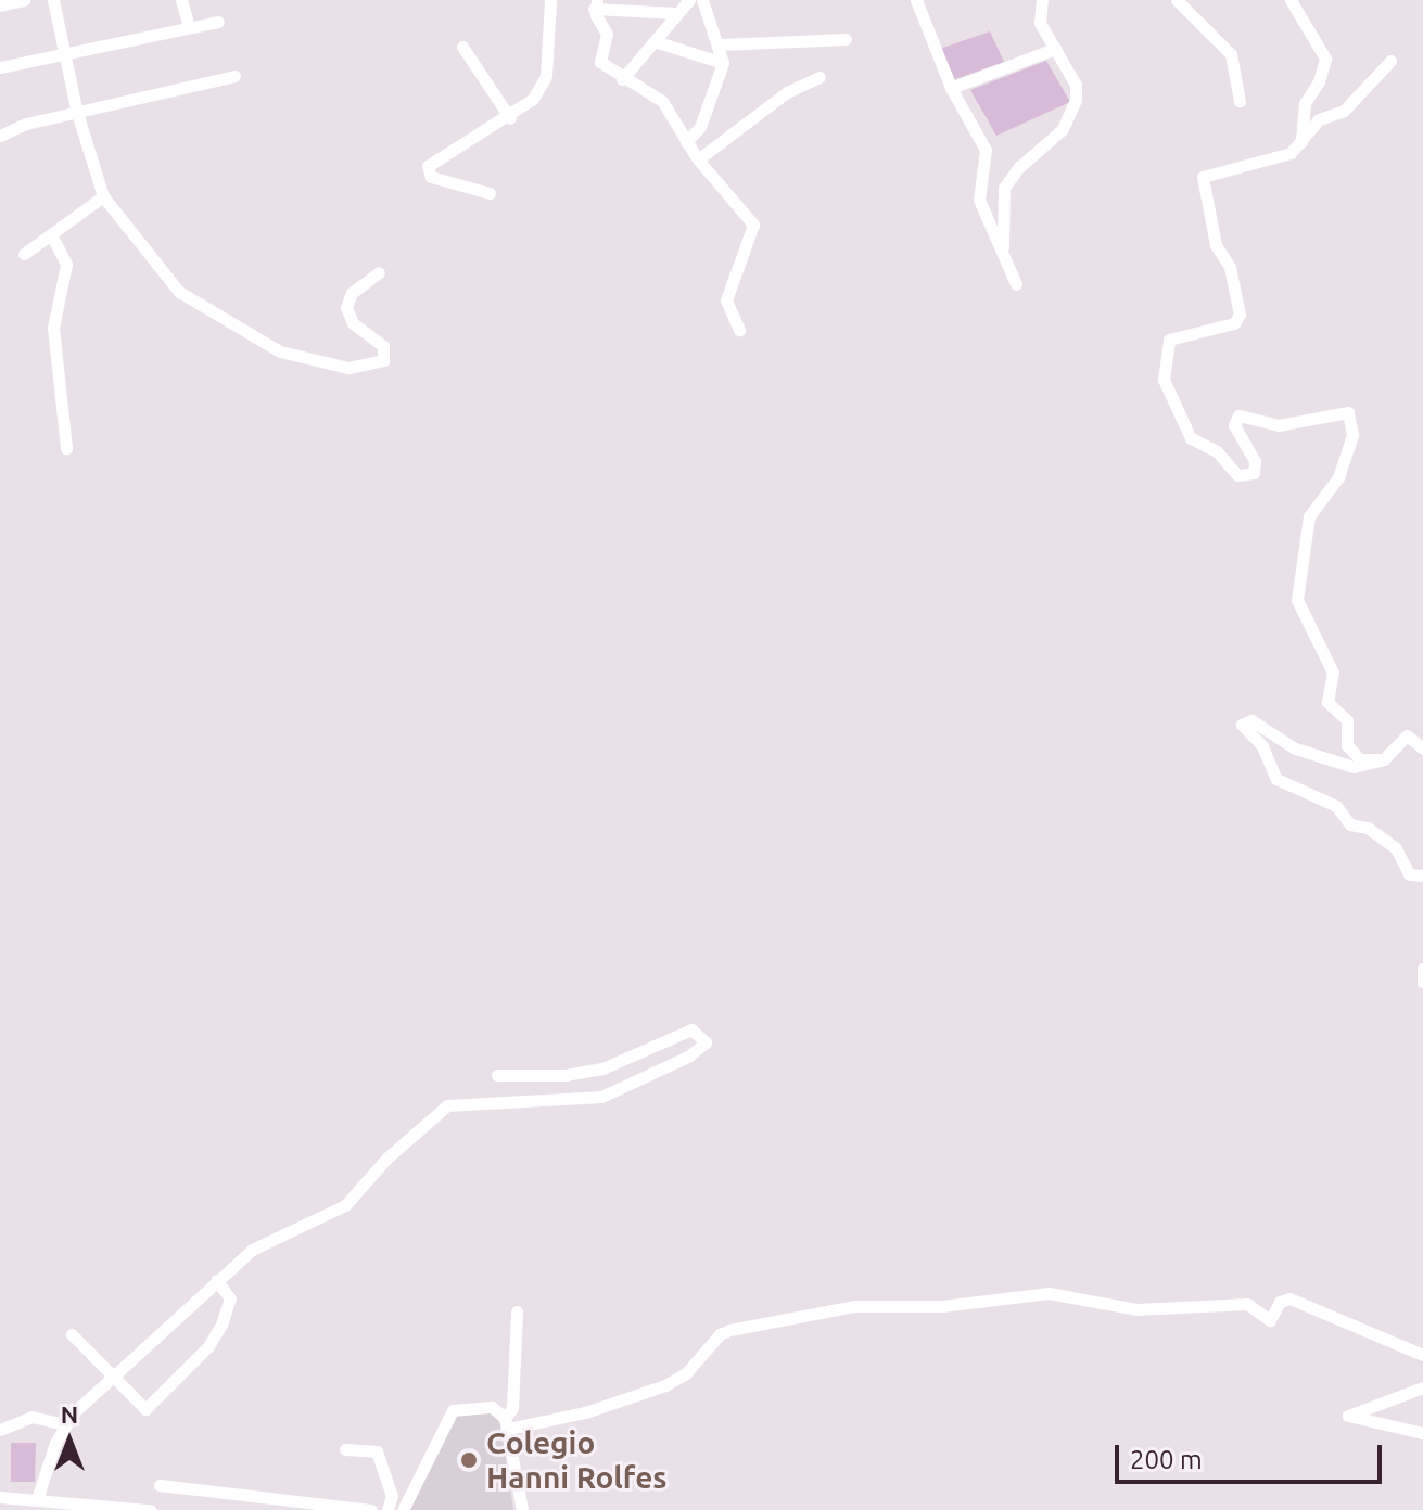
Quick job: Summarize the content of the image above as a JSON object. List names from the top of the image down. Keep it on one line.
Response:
{"places":["Colegio Hanni Rolfes"],"scale_bar":"200 m","north":"top"}
